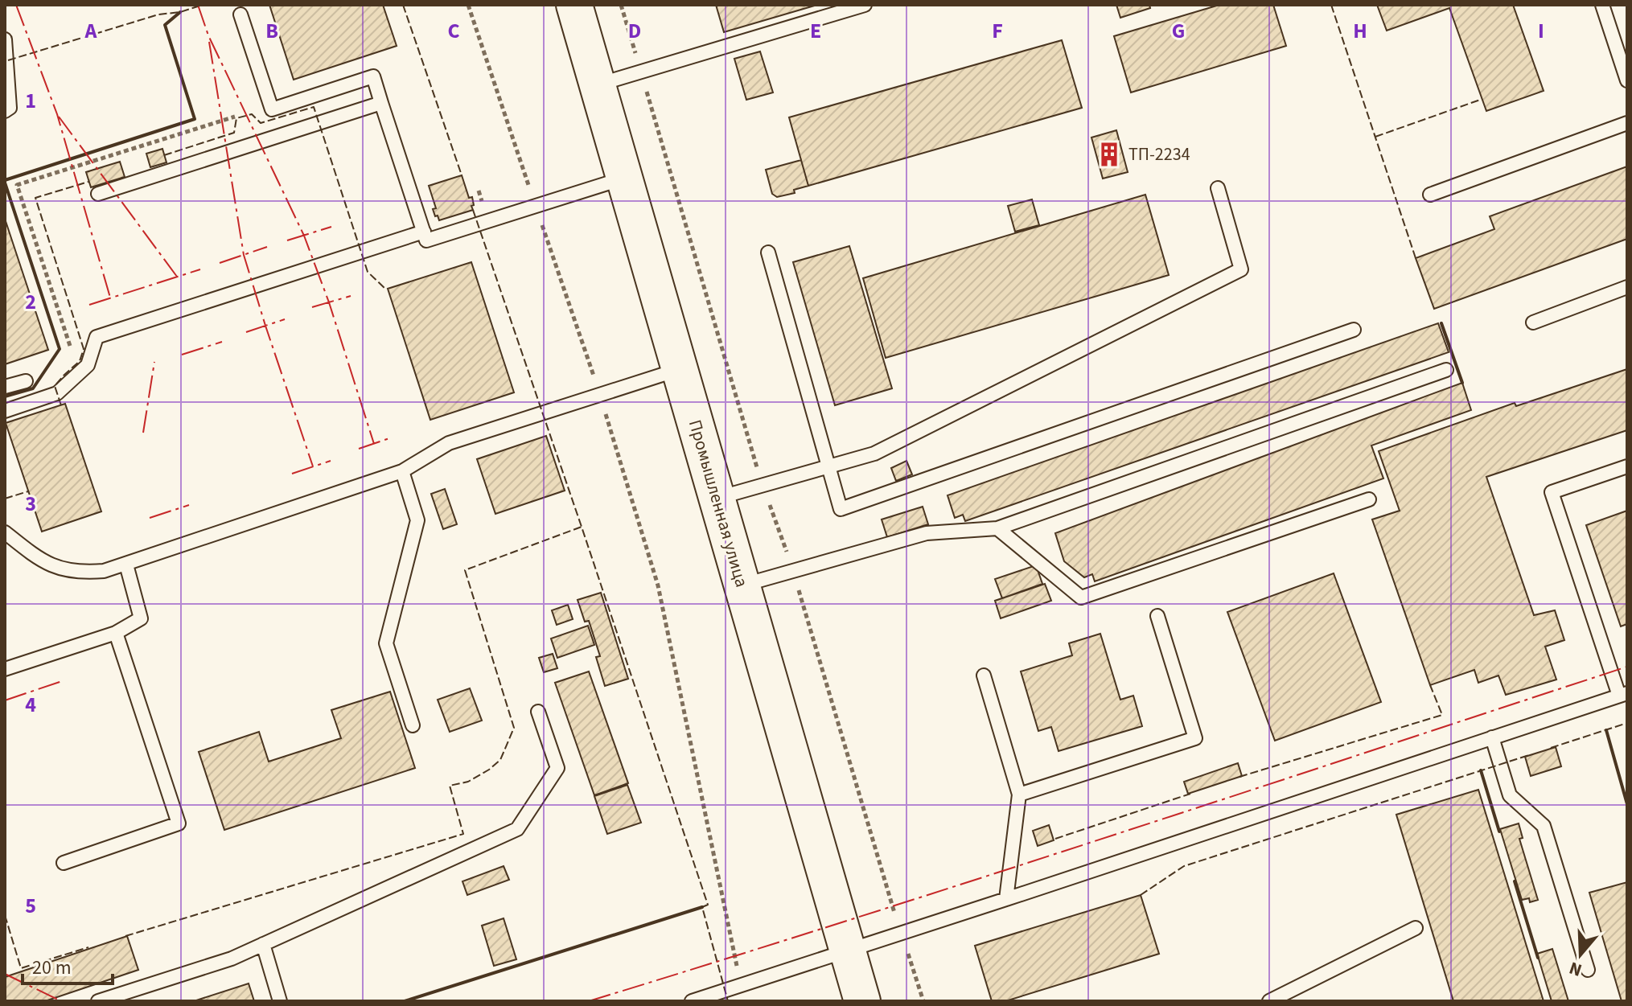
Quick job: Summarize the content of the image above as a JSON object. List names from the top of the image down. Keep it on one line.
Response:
{"streets":{"street":["Промышленная улица"]},"places":{"building":["ТП-2234"]},"scale_bar":"20 m","north":"bottom","grid":{"columns":["A","B","C","D","E","F","G","H","I"],"rows":["1","2","3","4","5"]}}
